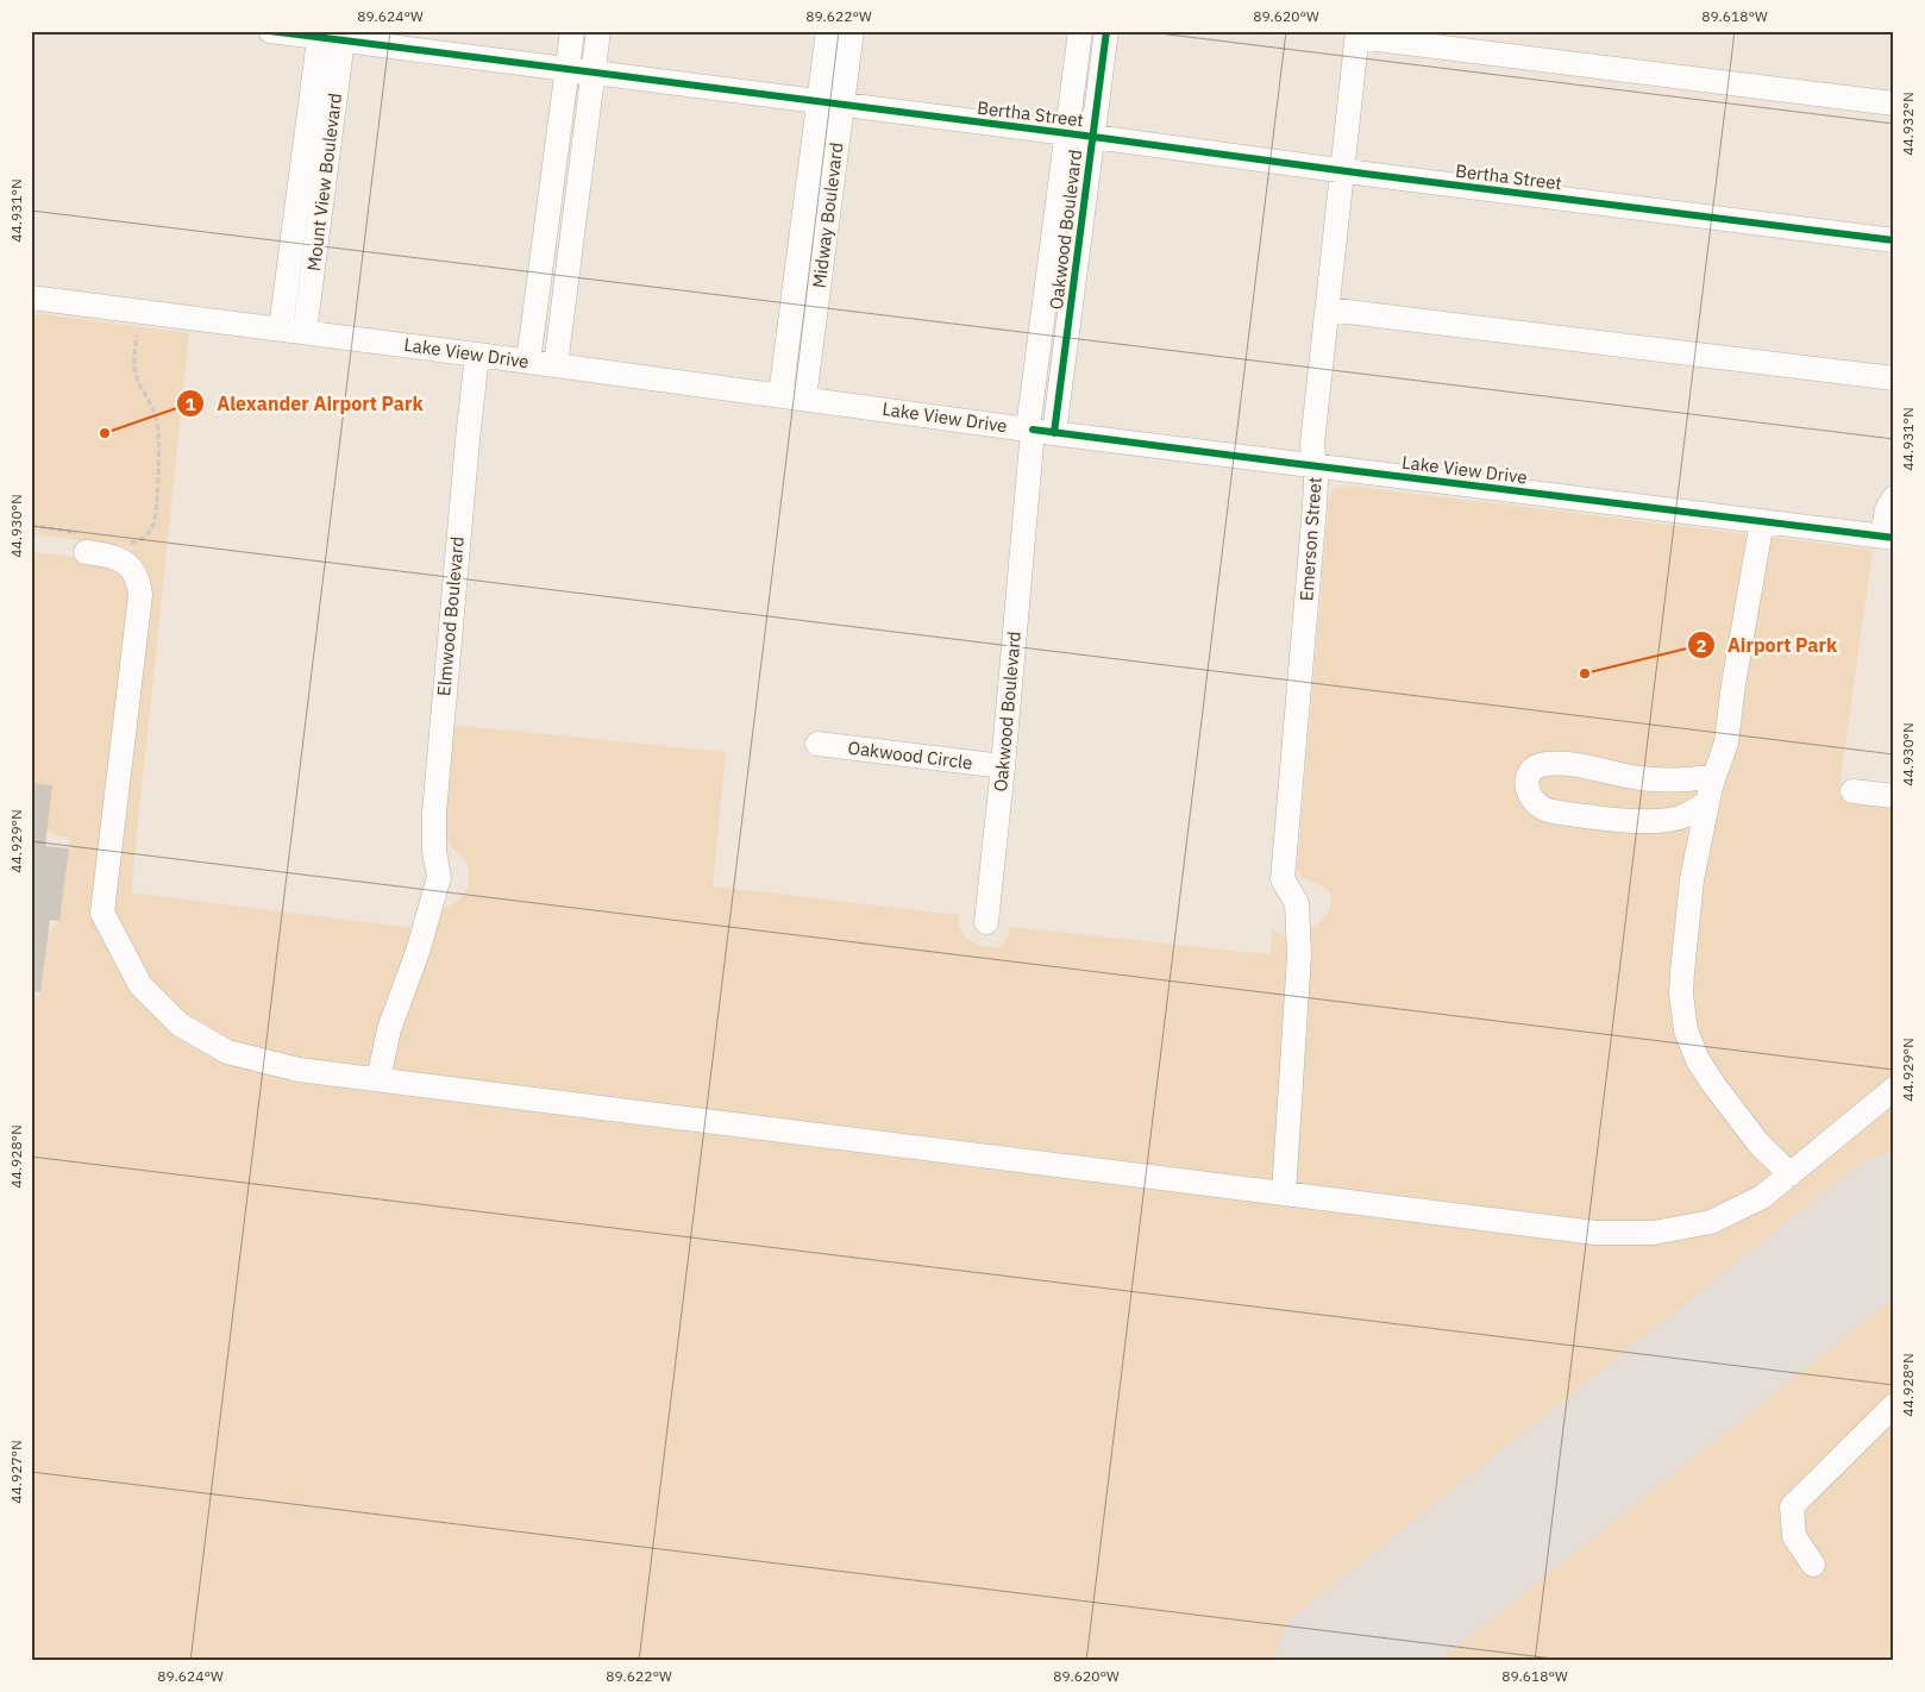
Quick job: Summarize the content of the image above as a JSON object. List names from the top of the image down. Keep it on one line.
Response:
{"streets":{"street":["Bertha Street","Mount View Boulevard","Midway Boulevard","Oakwood Boulevard","Lake View Drive","Emerson Street","Elmwood Boulevard","Oakwood Circle"]},"crossings":[["Bertha Street","Mount View Boulevard"],["Bertha Street","Midway Boulevard"],["Bertha Street","Oakwood Boulevard"],["Bertha Street","Emerson Street"],["Mount View Boulevard","Lake View Drive"],["Midway Boulevard","Lake View Drive"],["Oakwood Boulevard","Lake View Drive"],["Oakwood Boulevard","Oakwood Circle"],["Lake View Drive","Emerson Street"],["Lake View Drive","Elmwood Boulevard"]],"places":["Alexander Airport Park","Airport Park"],"coordinates":["89.624°W","89.622°W","89.620°W","89.618°W","44.932°N","44.931°N","44.930°N","44.929°N","44.928°N","44.927°N"]}
